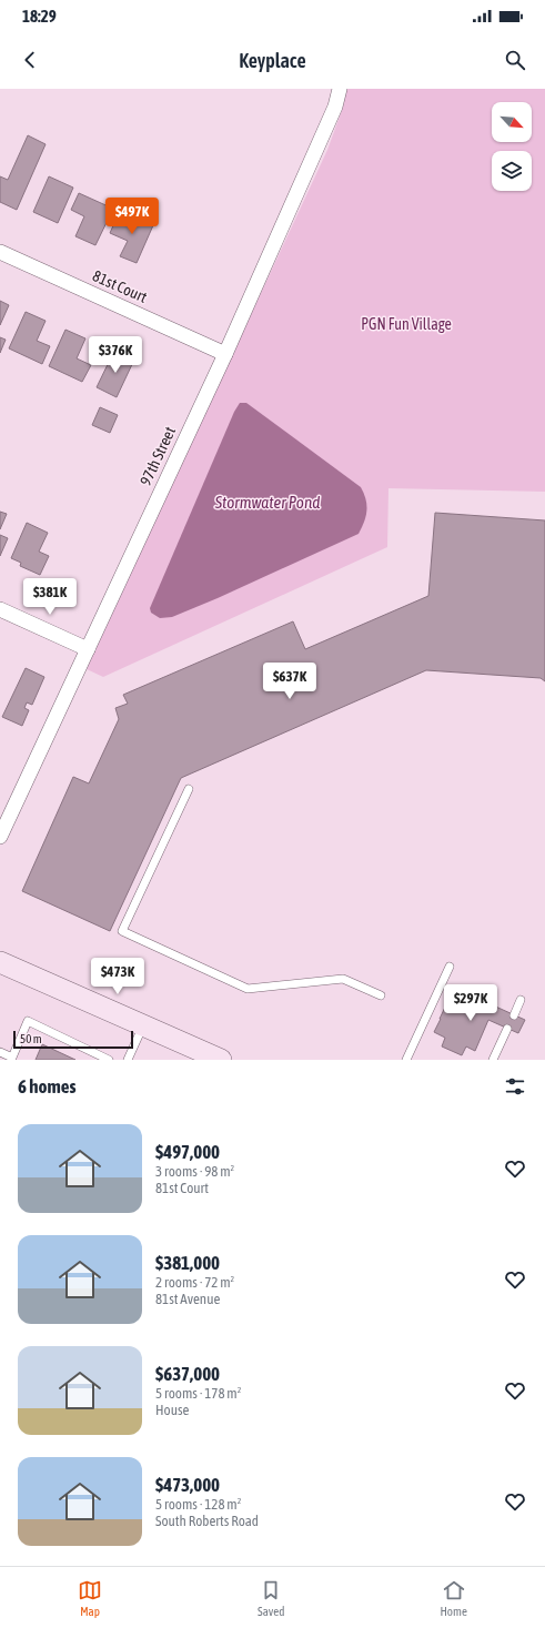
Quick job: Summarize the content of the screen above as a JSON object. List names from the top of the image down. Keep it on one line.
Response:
{"streets":{"street":["81st Court","97th Street"]},"crossings":[["81st Court","97th Street"]],"water":["Stormwater Pond"],"parks":["PGN Fun Village"],"scale_bar":"50 m","north":"bottom right","page":{"status":"18:29","header":"Keyplace","price":["$497K","$376K","$381K","$637K","$473K","$297K"],"scale":"50 m","heading":"6 homes","list":[{"name":"$497,000","note":"3 rooms · 98 m² · 81st Court"},{"name":"$381,000","note":"2 rooms · 72 m² · 81st Avenue"},{"name":"$637,000","note":"5 rooms · 178 m² · House"},{"name":"$473,000","note":"5 rooms · 128 m² · South Roberts Road"}],"tabs":["Map","Saved","Home"]}}
